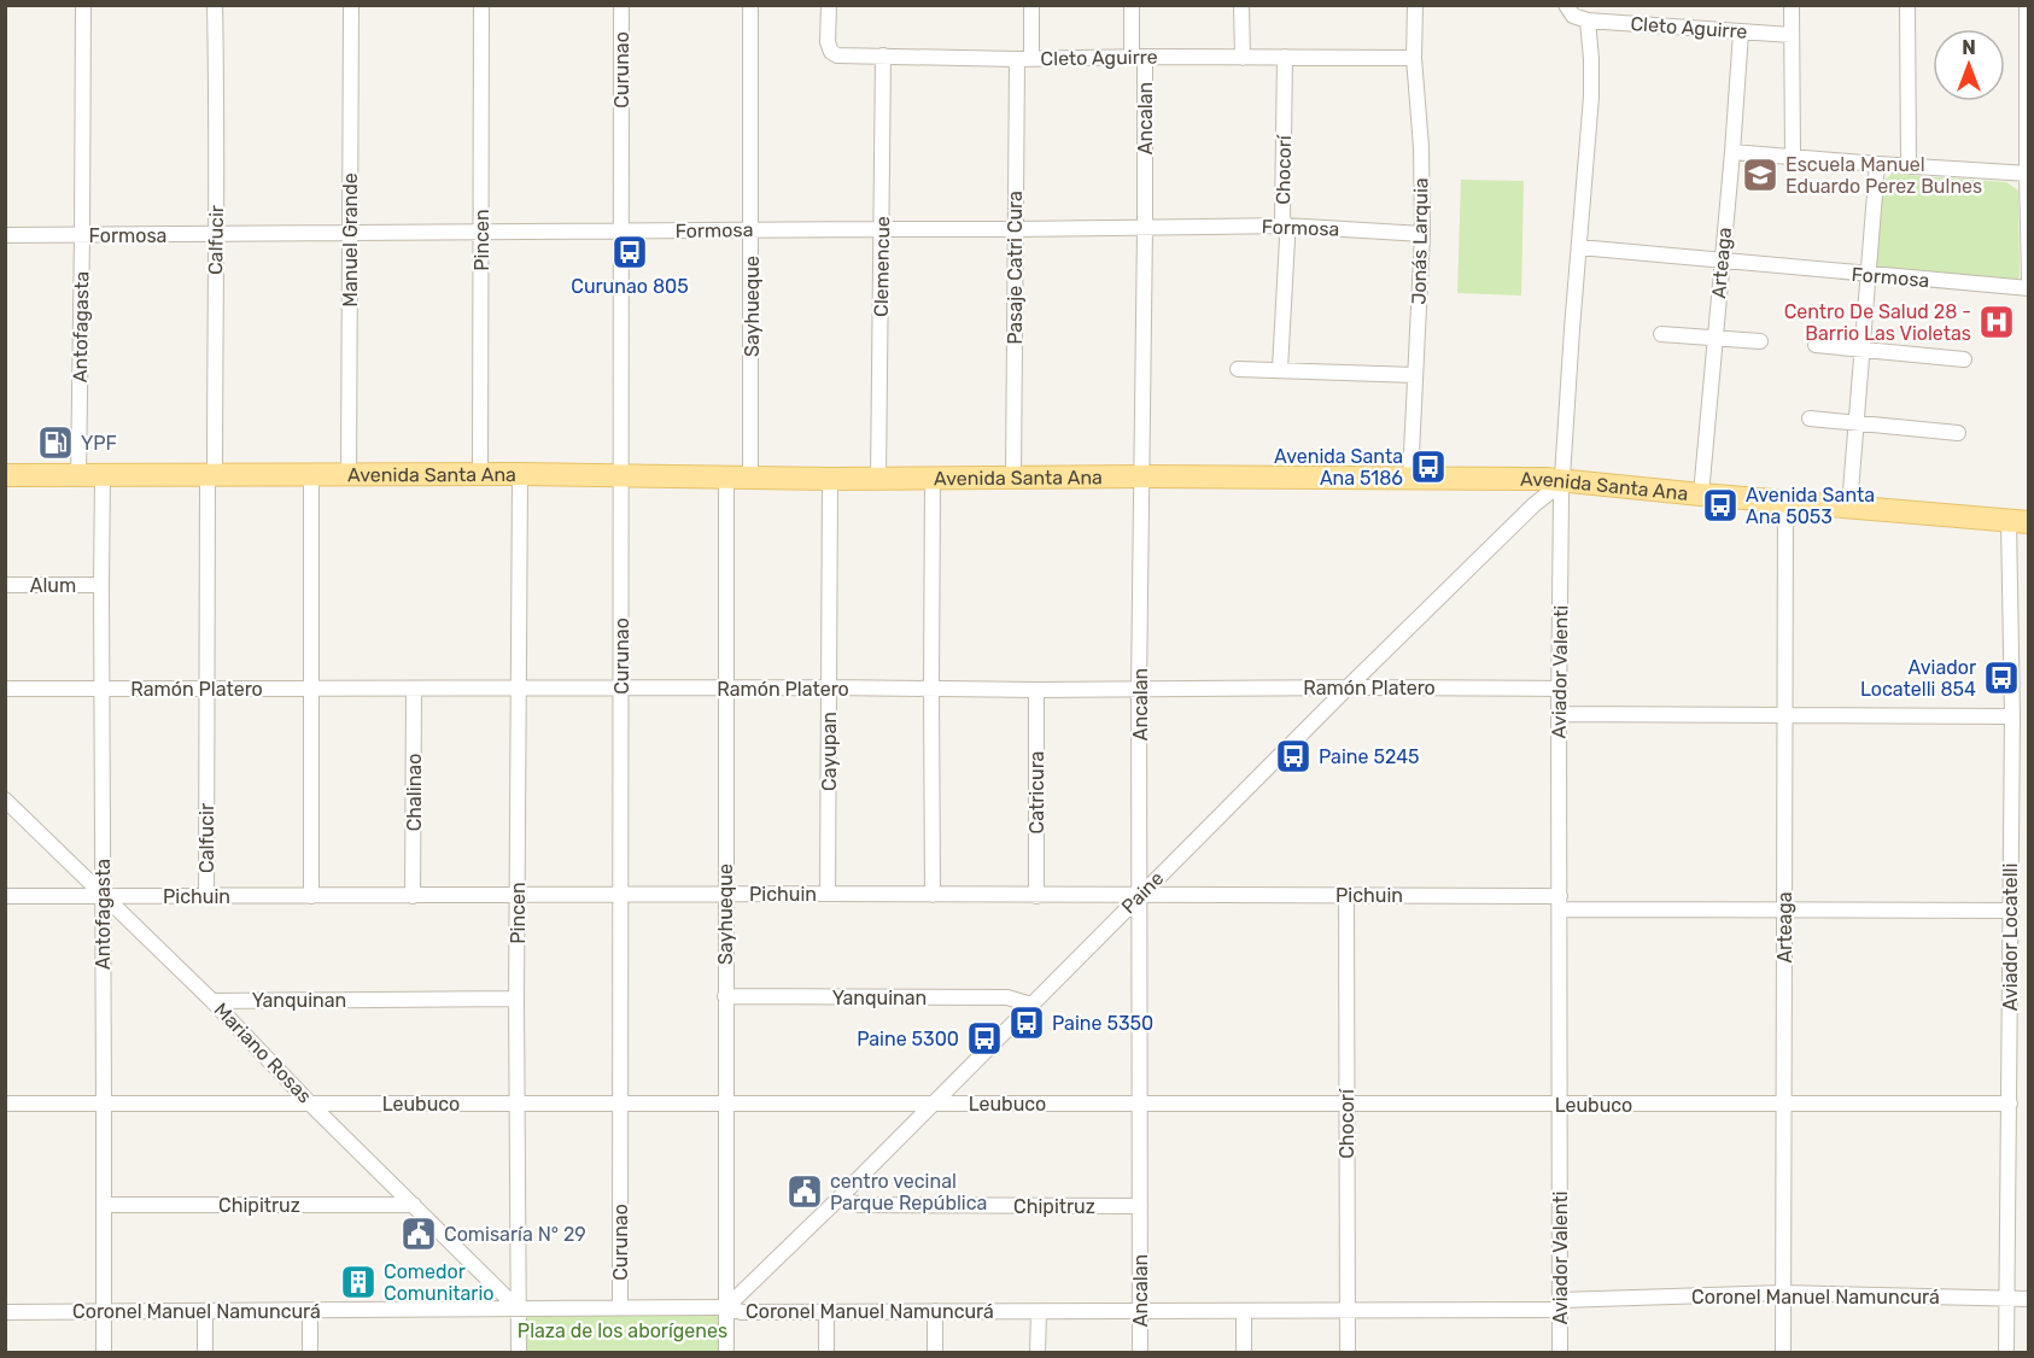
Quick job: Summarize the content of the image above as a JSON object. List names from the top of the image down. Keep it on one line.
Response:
{"streets":{"main road":["Avenida Santa Ana"],"street":["Cleto Aguirre","Curunao","Ancalan","Chocorí","Formosa","Calfucir","Manuel Grande","Pincen","Jonás Larquia","Arteaga","Clemencue","Pasaje Catri Cura","Sayhueque","Antofagasta","Alum","Aviador Valenti","Ramón Platero","Cayupan","Chalinao","Catricura","Paine","Pichuin","Aviador Locatelli","Yanquinan","Mariano Rosas","Leubuco","Chipitruz","Coronel Manuel Namuncurá"]},"crossings":[["Cleto Aguirre","Ancalan"],["Cleto Aguirre","Chocorí"],["Cleto Aguirre","Jonás Larquia"],["Cleto Aguirre","Arteaga"],["Cleto Aguirre","Clemencue"],["Cleto Aguirre","Pasaje Catri Cura"],["Cleto Aguirre","Aviador Valenti"],["Curunao","Formosa"],["Curunao","Avenida Santa Ana"],["Curunao","Ramón Platero"],["Curunao","Pichuin"],["Curunao","Leubuco"],["Curunao","Coronel Manuel Namuncurá"],["Ancalan","Formosa"],["Ancalan","Avenida Santa Ana"],["Ancalan","Ramón Platero"],["Ancalan","Paine"],["Ancalan","Pichuin"],["Ancalan","Leubuco"],["Ancalan","Chipitruz"],["Ancalan","Coronel Manuel Namuncurá"],["Chocorí","Formosa"],["Chocorí","Pichuin"],["Chocorí","Leubuco"],["Chocorí","Coronel Manuel Namuncurá"],["Formosa","Calfucir"],["Formosa","Manuel Grande"],["Formosa","Pincen"],["Formosa","Jonás Larquia"],["Formosa","Arteaga"],["Formosa","Clemencue"],["Formosa","Pasaje Catri Cura"],["Formosa","Sayhueque"],["Formosa","Antofagasta"],["Formosa","Aviador Valenti"],["Calfucir","Avenida Santa Ana"],["Calfucir","Ramón Platero"],["Calfucir","Pichuin"],["Manuel Grande","Avenida Santa Ana"],["Pincen","Avenida Santa Ana"],["Pincen","Ramón Platero"],["Pincen","Pichuin"],["Pincen","Yanquinan"],["Pincen","Mariano Rosas"],["Pincen","Leubuco"],["Pincen","Coronel Manuel Namuncurá"],["Jonás Larquia","Avenida Santa Ana"],["Arteaga","Avenida Santa Ana"],["Arteaga","Pichuin"],["Arteaga","Leubuco"],["Arteaga","Coronel Manuel Namuncurá"],["Clemencue","Avenida Santa Ana"],["Pasaje Catri Cura","Avenida Santa Ana"],["Sayhueque","Avenida Santa Ana"],["Sayhueque","Ramón Platero"],["Sayhueque","Paine"],["Sayhueque","Pichuin"],["Sayhueque","Yanquinan"],["Sayhueque","Leubuco"],["Sayhueque","Coronel Manuel Namuncurá"],["Antofagasta","Avenida Santa Ana"],["Antofagasta","Alum"],["Antofagasta","Ramón Platero"],["Antofagasta","Pichuin"],["Antofagasta","Mariano Rosas"],["Antofagasta","Leubuco"],["Antofagasta","Chipitruz"],["Antofagasta","Coronel Manuel Namuncurá"],["Avenida Santa Ana","Aviador Valenti"],["Avenida Santa Ana","Cayupan"],["Avenida Santa Ana","Paine"],["Avenida Santa Ana","Aviador Locatelli"],["Aviador Valenti","Ramón Platero"],["Aviador Valenti","Paine"],["Aviador Valenti","Pichuin"],["Aviador Valenti","Leubuco"],["Aviador Valenti","Coronel Manuel Namuncurá"],["Ramón Platero","Cayupan"],["Ramón Platero","Chalinao"],["Ramón Platero","Catricura"],["Ramón Platero","Paine"],["Cayupan","Pichuin"],["Chalinao","Pichuin"],["Catricura","Pichuin"],["Paine","Pichuin"],["Paine","Yanquinan"],["Paine","Leubuco"],["Paine","Chipitruz"],["Paine","Coronel Manuel Namuncurá"],["Pichuin","Aviador Locatelli"],["Pichuin","Mariano Rosas"],["Aviador Locatelli","Leubuco"],["Aviador Locatelli","Coronel Manuel Namuncurá"],["Yanquinan","Mariano Rosas"],["Mariano Rosas","Leubuco"],["Mariano Rosas","Chipitruz"],["Mariano Rosas","Coronel Manuel Namuncurá"]],"parks":["Plaza de los aborígenes"],"places":{"school or university":["Escuela Manuel Eduardo Perez Bulnes"],"bus stop":["Curunao 805","Avenida Santa Ana 5186","Avenida Santa Ana 5053","Aviador Locatelli 854","Paine 5245","Paine 5350","Paine 5300"],"hospital":["Centro De Salud 28 - Barrio Las Violetas"],"fuel station":["YPF"],"public building":["centro vecinal Parque República","Comisaría N° 29"],"building":["Comedor Comunitario"]},"north":"top"}
